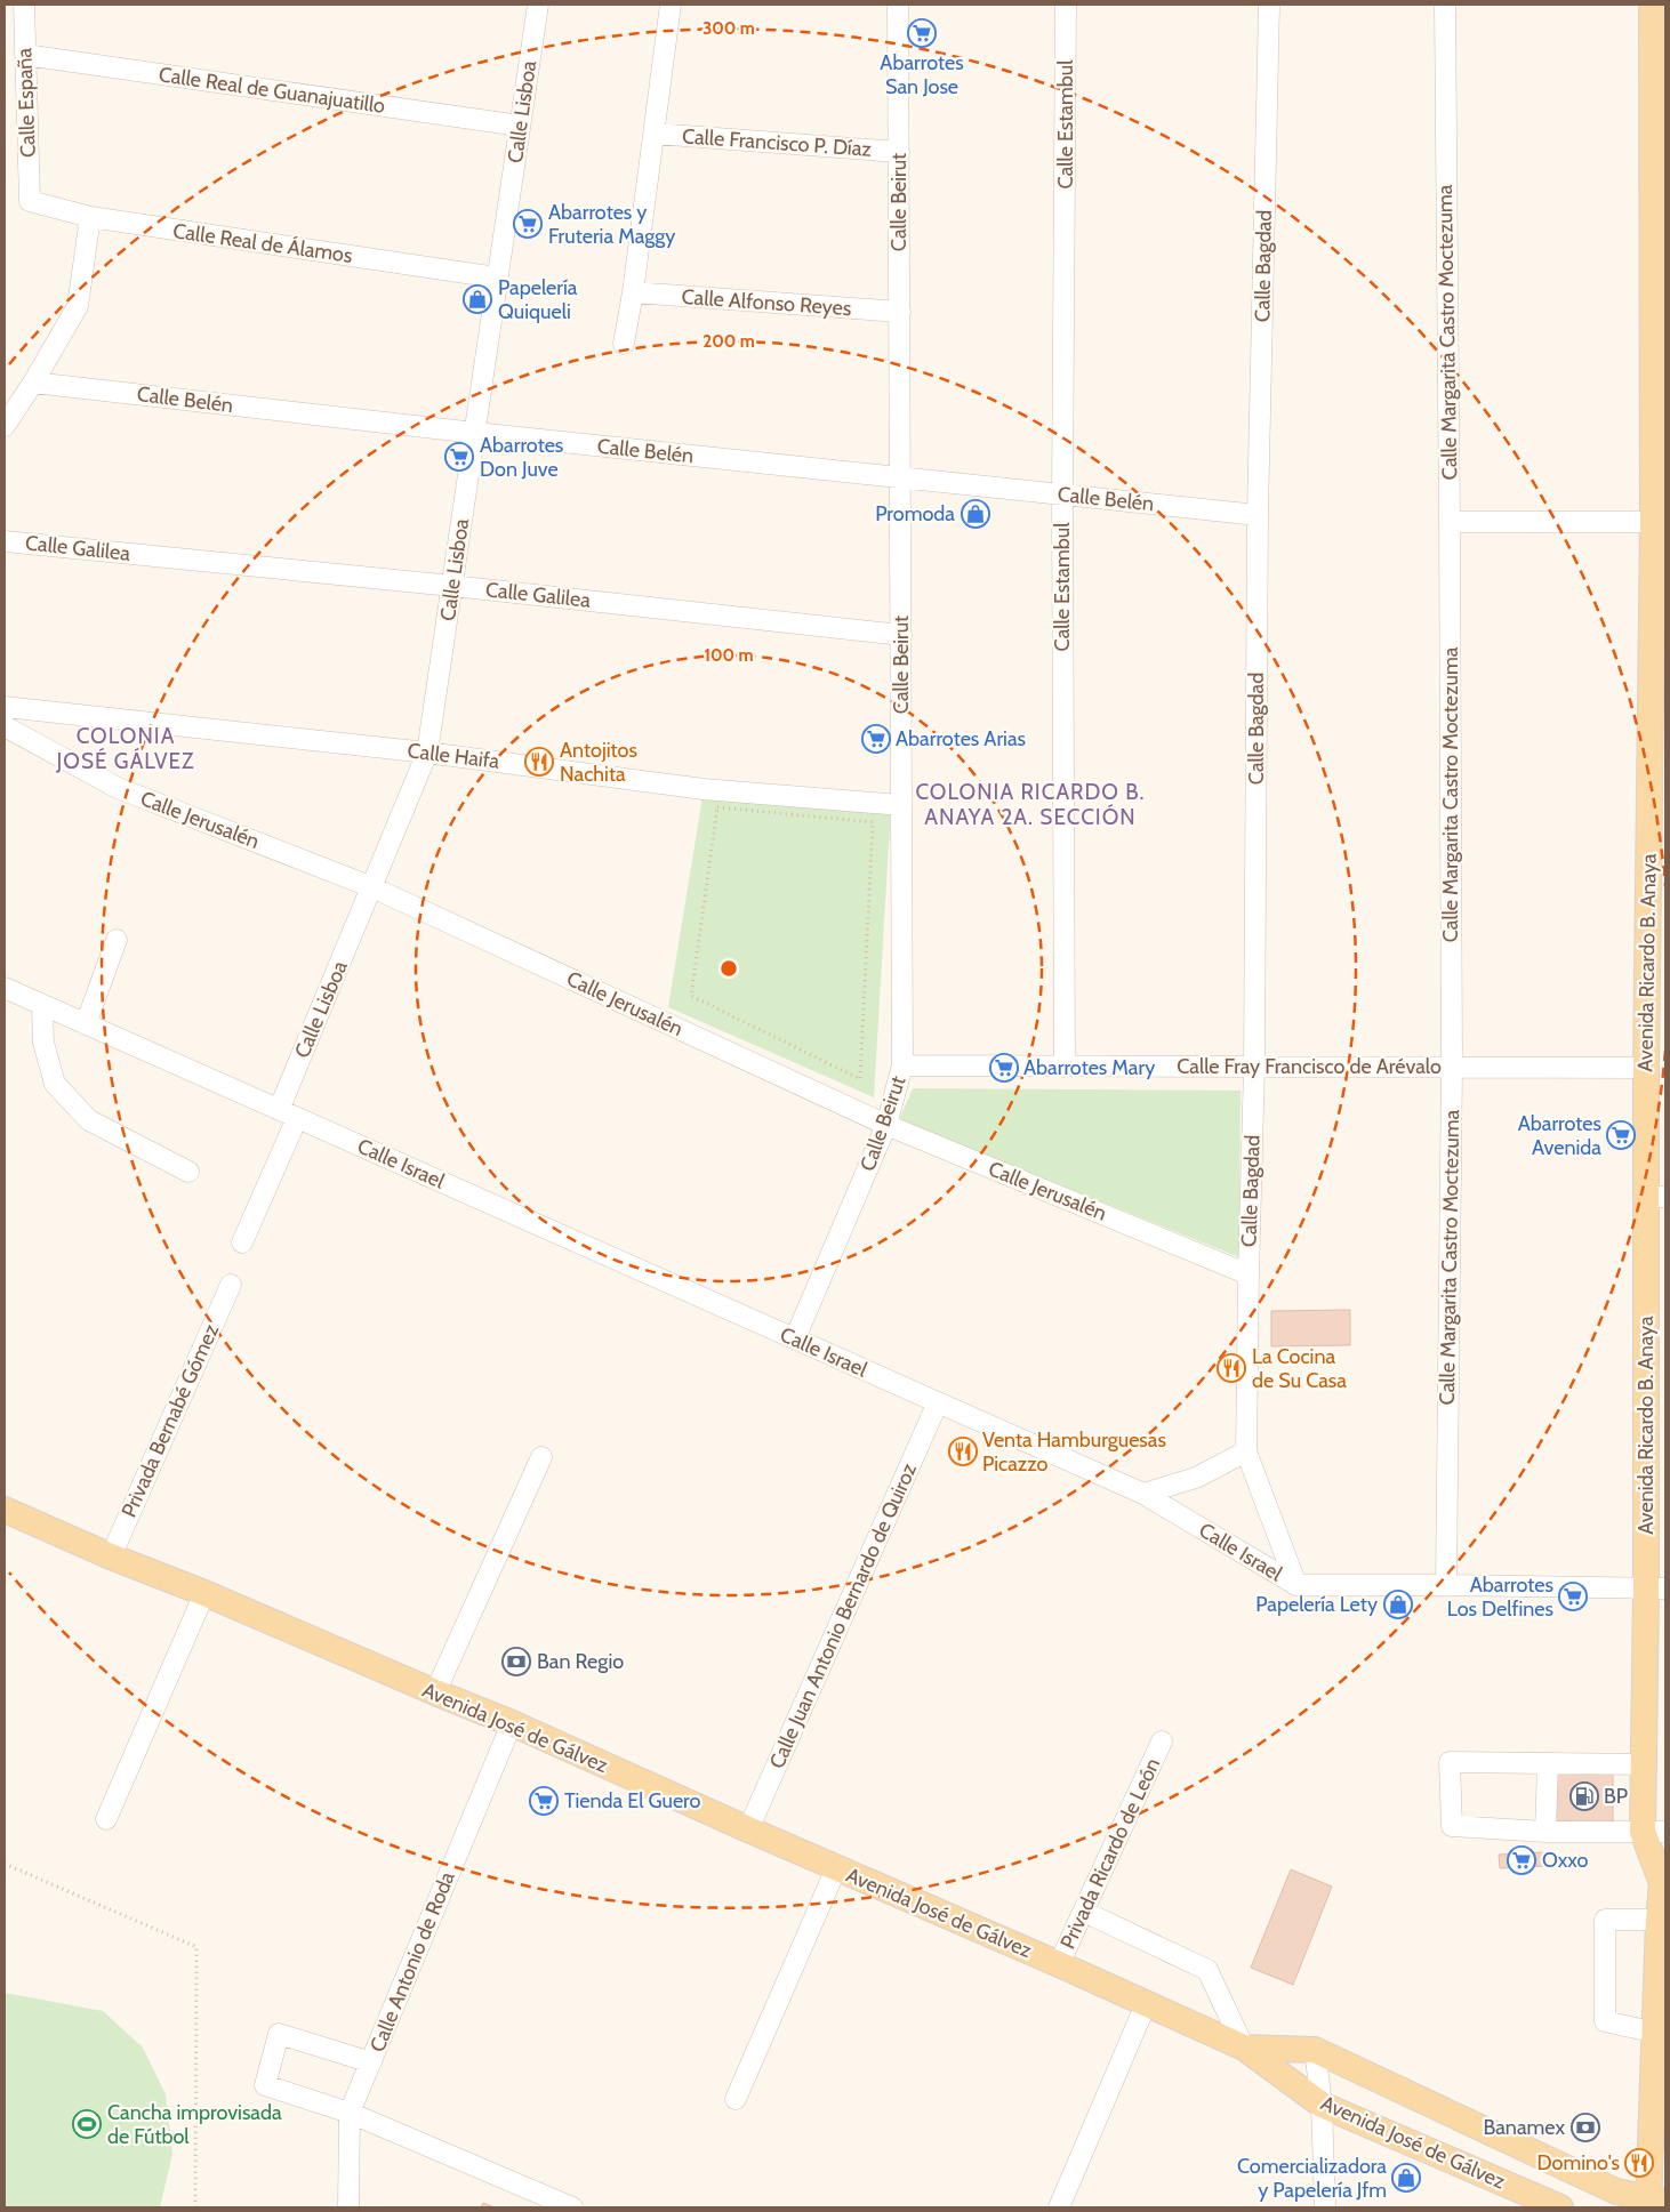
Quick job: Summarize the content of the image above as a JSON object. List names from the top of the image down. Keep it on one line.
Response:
{"streets":{"main road":["Avenida Ricardo B. Anaya","Avenida José de Gálvez"],"street":["Calle Real de Guanajuatillo","Calle España","Calle Lisboa","Calle Estambul","Calle Francisco P. Díaz","Calle Beirut","Calle Real de Álamos","Calle Bagdad","Calle Alfonso Reyes","Calle Margarita Castro Moctezuma","Calle Belén","Calle Galilea","Calle Haifa","Calle Jerusalén","Calle Fray Francisco de Arévalo","Calle Israel","Privada Bernabé Gómez","Calle Juan Antonio Bernardo de Quiroz","Privada Ricardo de León","Calle Antonio de Roda"]},"crossings":[["Calle Real de Guanajuatillo","Calle España"],["Calle Real de Guanajuatillo","Calle Lisboa"],["Calle España","Calle Real de Álamos"],["Calle Lisboa","Calle Real de Álamos"],["Calle Lisboa","Calle Belén"],["Calle Lisboa","Calle Galilea"],["Calle Lisboa","Calle Haifa"],["Calle Lisboa","Calle Jerusalén"],["Calle Lisboa","Calle Israel"],["Calle Estambul","Calle Belén"],["Calle Estambul","Calle Fray Francisco de Arévalo"],["Calle Francisco P. Díaz","Calle Beirut"],["Calle Beirut","Calle Alfonso Reyes"],["Calle Beirut","Calle Belén"],["Calle Beirut","Calle Galilea"],["Calle Beirut","Calle Haifa"],["Calle Beirut","Calle Jerusalén"],["Calle Beirut","Calle Fray Francisco de Arévalo"],["Calle Beirut","Calle Israel"],["Calle Bagdad","Calle Belén"],["Calle Bagdad","Calle Jerusalén"],["Calle Bagdad","Calle Fray Francisco de Arévalo"],["Calle Bagdad","Calle Israel"],["Calle Margarita Castro Moctezuma","Calle Fray Francisco de Arévalo"],["Calle Margarita Castro Moctezuma","Calle Israel"],["Avenida Ricardo B. Anaya","Calle Fray Francisco de Arévalo"],["Avenida Ricardo B. Anaya","Calle Israel"],["Avenida Ricardo B. Anaya","Avenida José de Gálvez"],["Calle Israel","Calle Juan Antonio Bernardo de Quiroz"],["Privada Bernabé Gómez","Avenida José de Gálvez"],["Calle Juan Antonio Bernardo de Quiroz","Avenida José de Gálvez"],["Avenida José de Gálvez","Privada Ricardo de León"],["Avenida José de Gálvez","Calle Antonio de Roda"]],"districts":["COLONIA JOSÉ GÁLVEZ","COLONIA RICARDO B. ANAYA 2A. SECCIÓN"],"places":{"supermarket":["Abarrotes San Jose","Abarrotes y Fruteria Maggy","Abarrotes Don Juve","Abarrotes Arias","Abarrotes Mary","Abarrotes Avenida","Abarrotes Los Delfines","Tienda El Guero","Oxxo"],"shop":["Papelería Quiqueli","Promoda","Papelería Lety","Comercializadora y Papelería Jfm"],"restaurant":["Antojitos Nachita","La Cocina de Su Casa","Venta Hamburguesas Picazzo","Domino's"],"bank":["Ban Regio","Banamex"],"fuel station":["BP"],"sports":["Cancha improvisada de Fútbol"]},"rings":["300 m","200 m","100 m"]}
